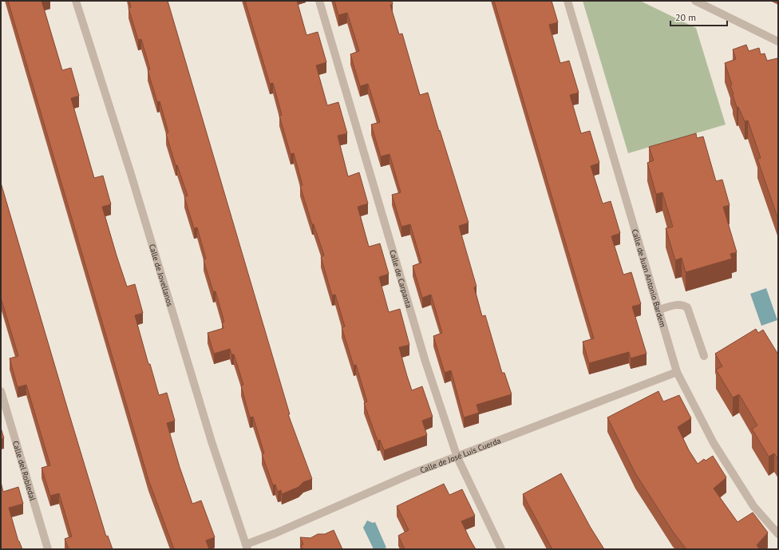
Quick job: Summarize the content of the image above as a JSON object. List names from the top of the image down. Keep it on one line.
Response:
{"streets":{"street":["Calle de Jovellanos","Calle de Carpanta","Calle de Juan Antonio Bardem","Calle de José Luis Cuerda","Calle del Robledal"]},"crossings":[["Calle de Jovellanos","Calle de José Luis Cuerda"],["Calle de Carpanta","Calle de José Luis Cuerda"],["Calle de Juan Antonio Bardem","Calle de José Luis Cuerda"]],"scale_bar":"20 m"}
